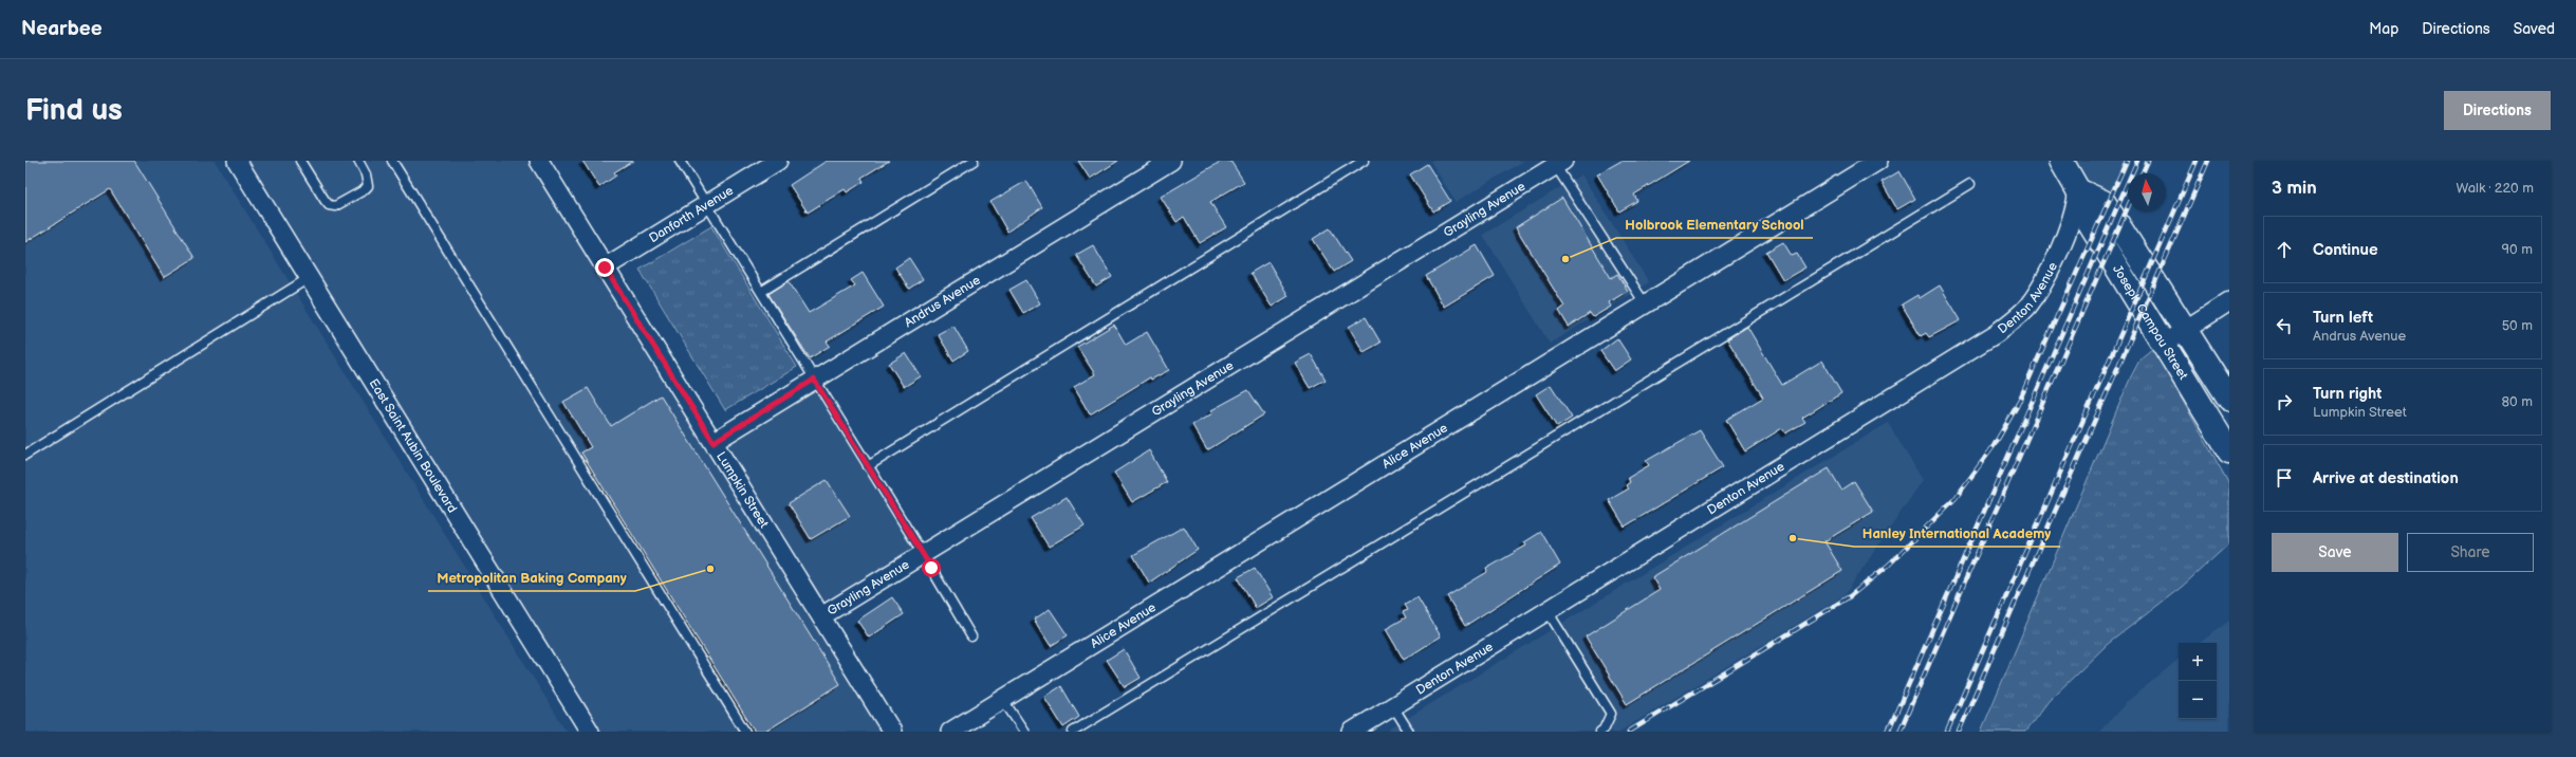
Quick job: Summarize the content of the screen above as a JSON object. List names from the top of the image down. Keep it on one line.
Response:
{"streets":{"street":["Grayling Avenue","Danforth Avenue","Denton Avenue","Andrus Avenue","Joseph Campau Street","East Saint Aubin Boulevard","Alice Avenue","Lumpkin Street"]},"crossings":[["Grayling Avenue","Lumpkin Street"],["Danforth Avenue","Lumpkin Street"],["Denton Avenue","Joseph Campau Street"],["Andrus Avenue","Lumpkin Street"]],"places":["Holbrook Elementary School","Hanley International Academy","Metropolitan Baking Company"],"north":"top","page":{"header":"Nearbee","nav":["Map","Directions","Saved"],"buttons":["Directions",["Save","Share"]],"title":"Find us","heading":["3 min","Walk · 220 m"],"list":[["Continue","90 m"],["Turn left","Andrus Avenue","50 m"],["Turn right","Lumpkin Street","80 m"],"Arrive at destination"],"map_buttons":["+","−"]}}
